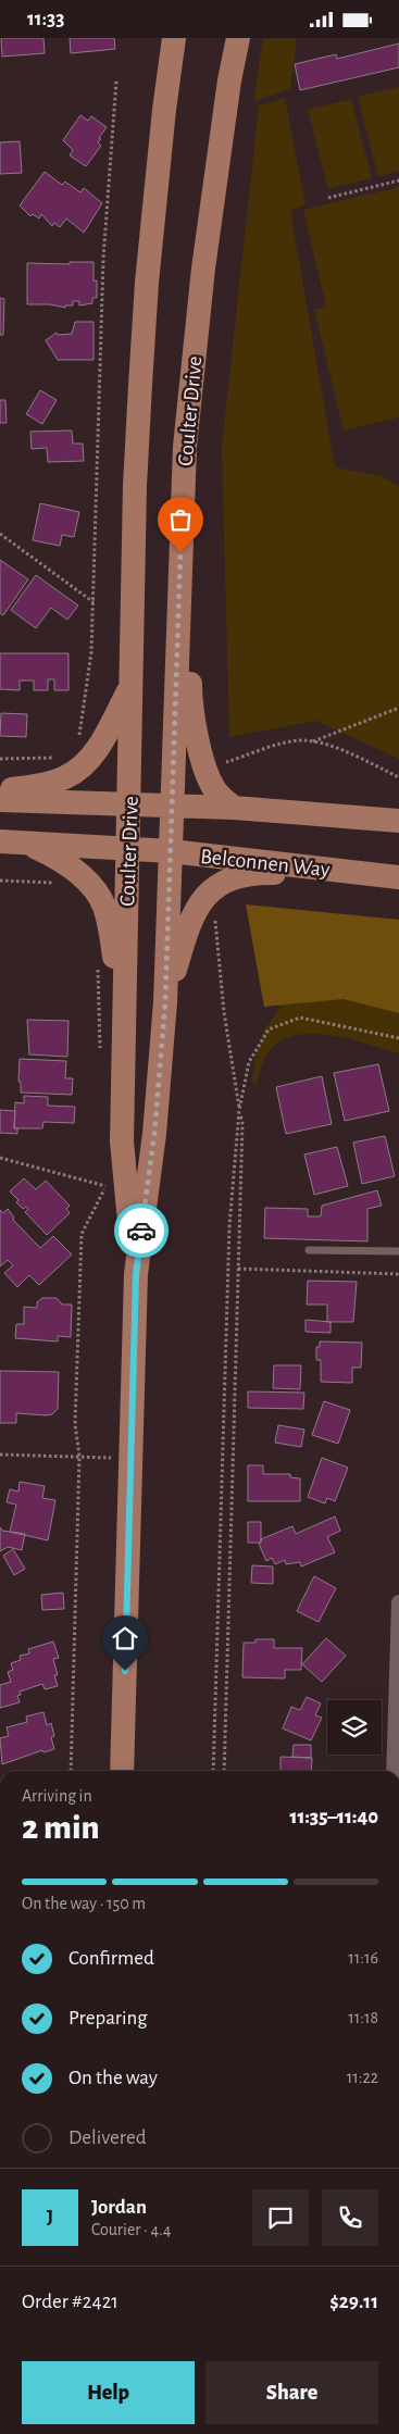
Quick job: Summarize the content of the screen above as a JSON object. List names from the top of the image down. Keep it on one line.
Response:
{"streets":{"main road":["Coulter Drive","Belconnen Way"]},"crossings":[["Coulter Drive","Belconnen Way"]],"page":{"status":"11:33","heading":["2 min","Arriving in","11:35–11:40"],"panel":["Jordan","Courier · 4.4","Order #2421","$29.11"],"bar":"On the way · 150 m","list":[["Confirmed","11:16"],["Preparing","11:18"],["On the way","11:22"],"Delivered"],"round":"J","buttons":["Help","Share"]}}
